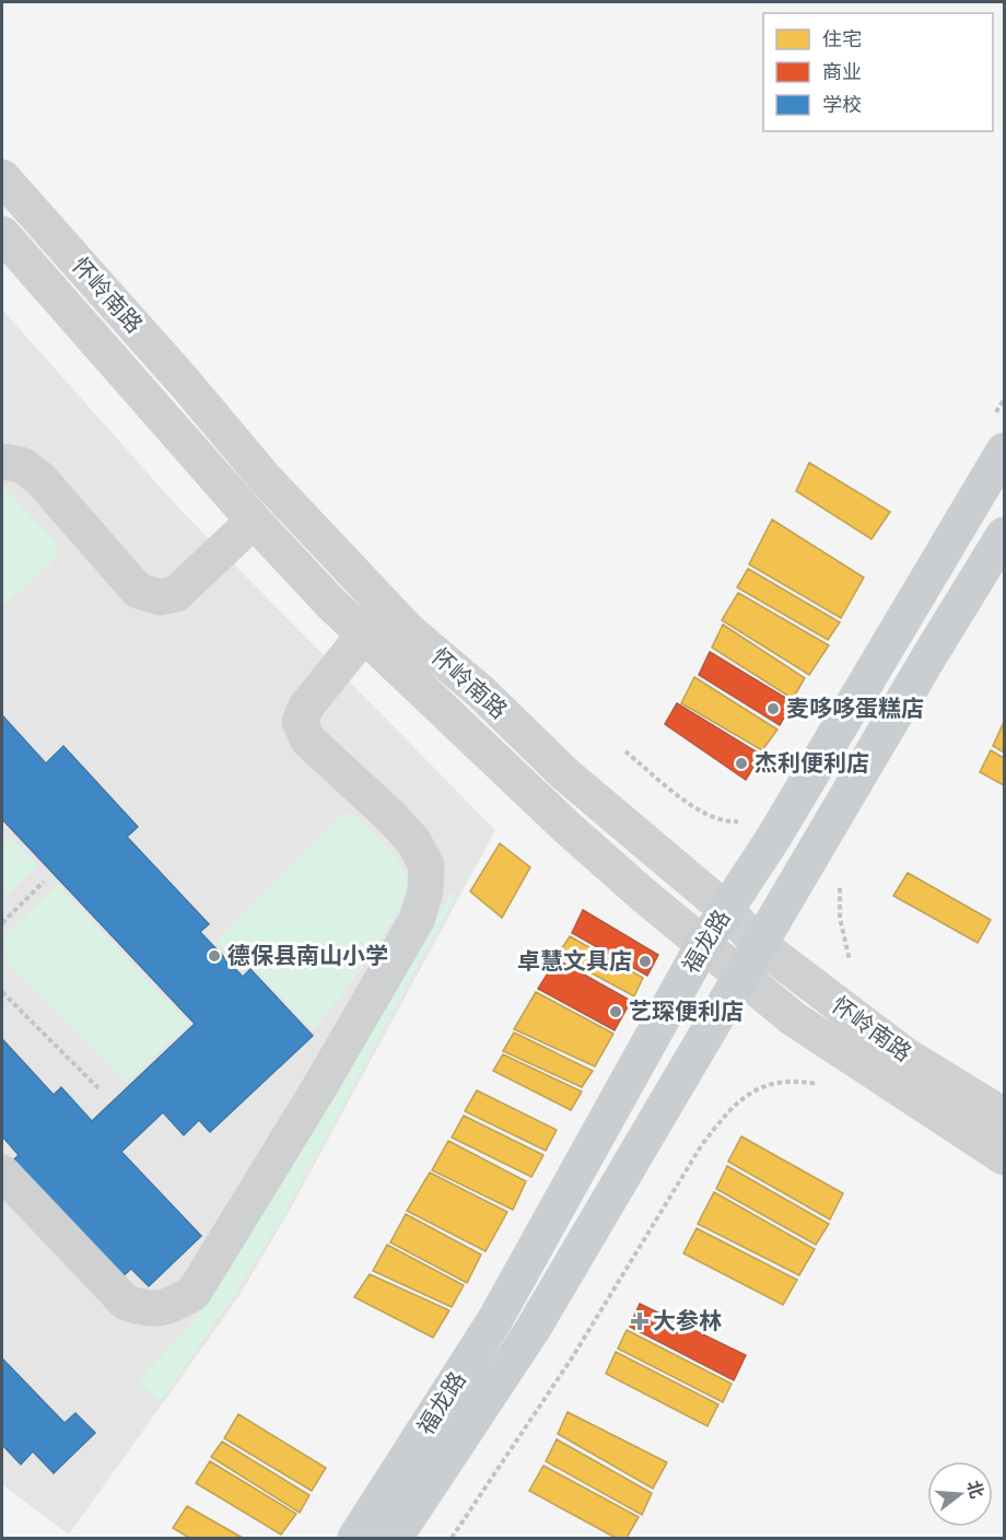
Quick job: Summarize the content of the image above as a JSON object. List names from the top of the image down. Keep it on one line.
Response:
{"streets":{"main road":["福龙路"],"street":["怀岭南路"]},"crossings":[["怀岭南路","福龙路"]],"places":{"other":["麦哆哆蛋糕店","杰利便利店","德保县南山小学","卓慧文具店","艺琛便利店"],"health":["大参林"]},"legend":["住宅","商业","学校"],"north":"right"}
